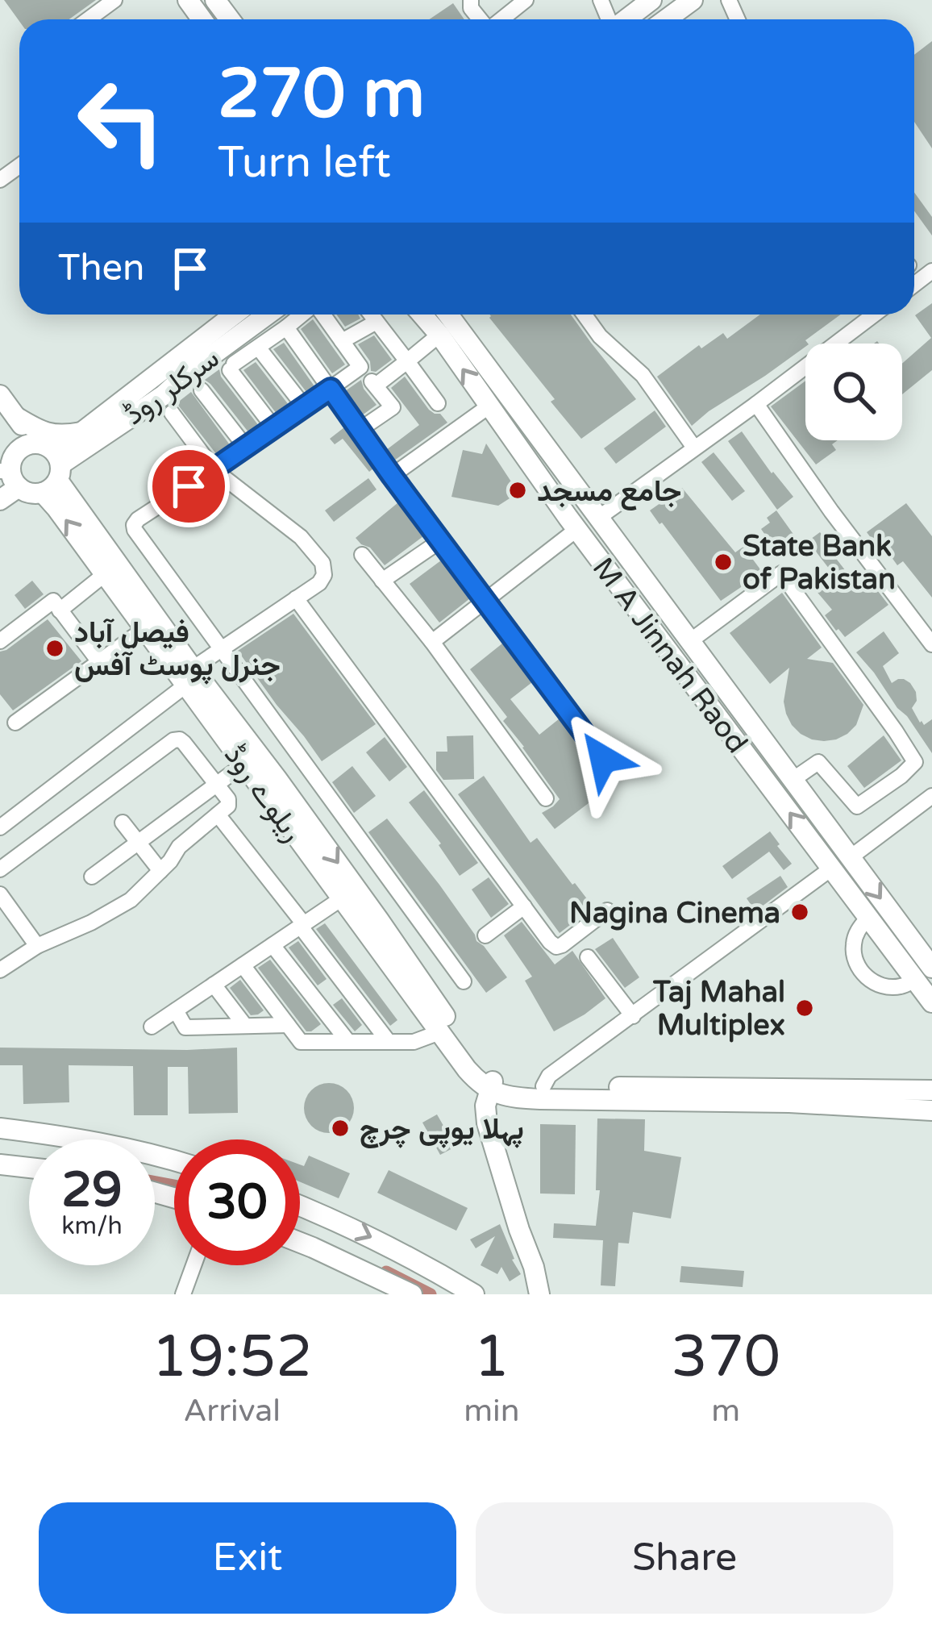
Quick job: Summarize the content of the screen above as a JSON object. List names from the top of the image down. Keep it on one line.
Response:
{"streets":{"main road":["سرکلر روڈ","M A Jinnah Raod","ریلوے روڈ"]},"crossings":[["سرکلر روڈ","ریلوے روڈ"]],"places":["جامع مسجد","State Bank of Pakistan","فیصل آباد جنرل پوسٹ آفس","Nagina Cinema","Taj Mahal Multiplex","پہلا یوپی چرچ"],"page":{"turn":["270 m","Turn left"],"then":"Then","speed":"29 km/h","limit":"30","eta":["19:52","Arrival","1","min","370","m"],"buttons":["Exit","Share"]}}
